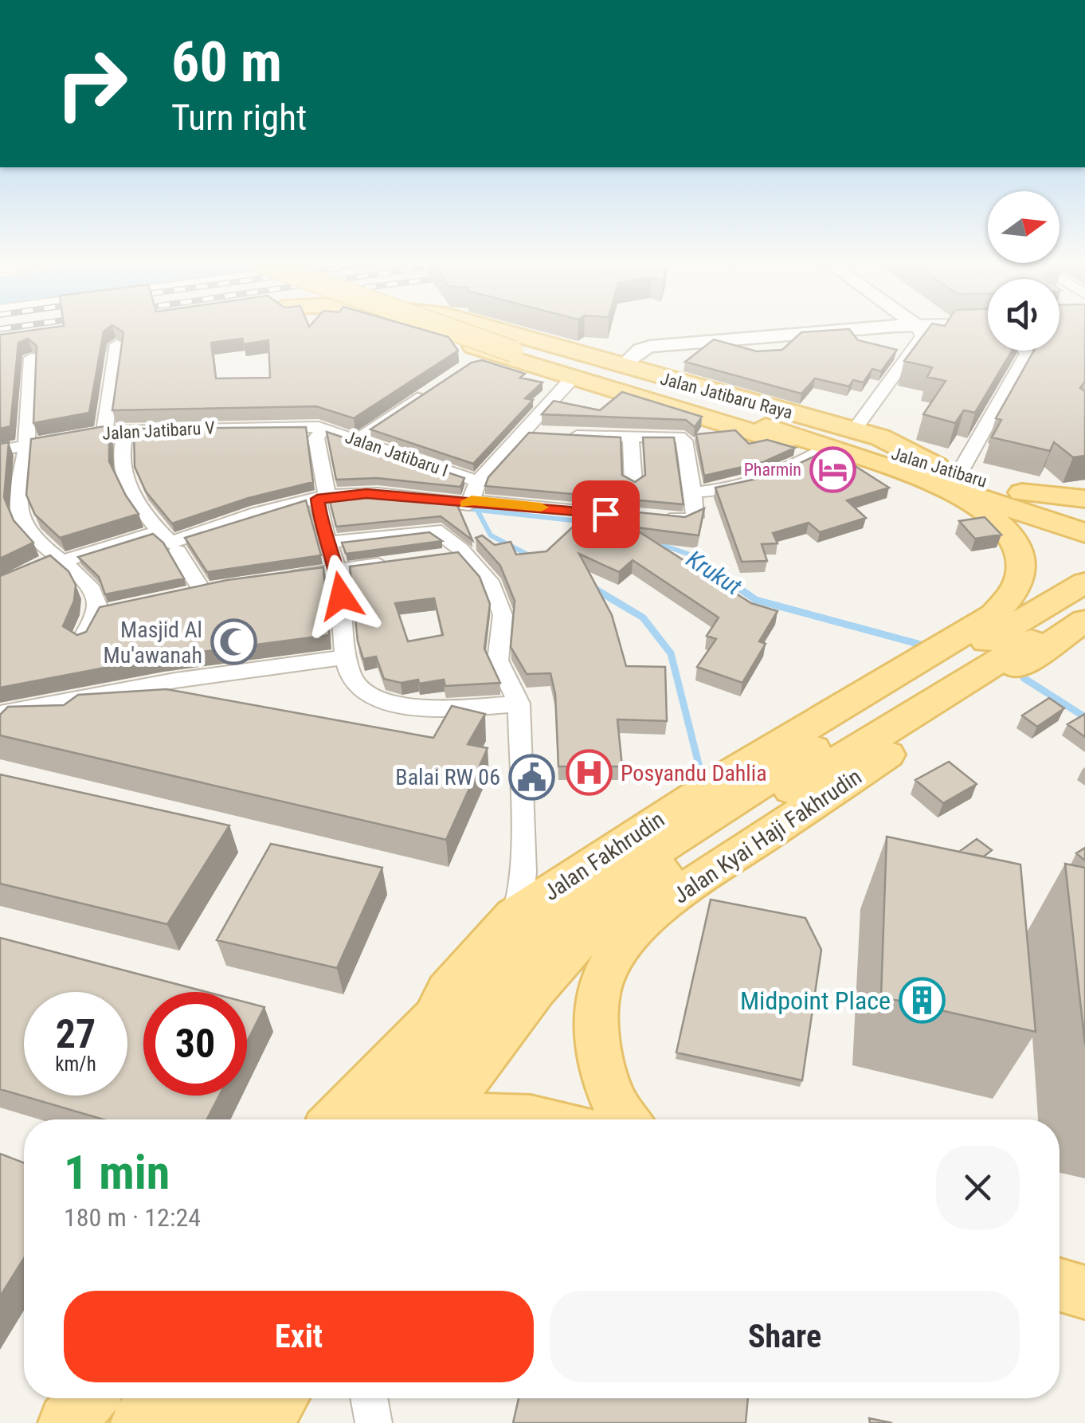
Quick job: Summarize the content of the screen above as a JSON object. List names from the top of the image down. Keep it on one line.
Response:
{"streets":{"main road":["Jalan Jatibaru Raya","Jalan Jatibaru","Jalan Kyai Haji Fakhrudin","Jalan Fakhrudin"],"street":["Jalan Jatibaru V","Jalan Jatibaru I"]},"crossings":[["Jalan Jatibaru Raya","Jalan Jatibaru"],["Jalan Jatibaru Raya","Jalan Fakhrudin"],["Jalan Jatibaru V","Jalan Jatibaru I"],["Jalan Jatibaru I","Jalan Jatibaru"],["Jalan Jatibaru","Jalan Fakhrudin"],["Jalan Kyai Haji Fakhrudin","Jalan Fakhrudin"]],"water":["Krukut"],"places":{"hotel":["Pharmin"],"mosque":["Masjid Al Mu'awanah"],"hospital":["Posyandu Dahlia"],"public building":["Balai RW 06"],"building":["Midpoint Place"]},"north":"right","page":{"turn":["60 m","Turn right"],"speed":"27 km/h","limit":"30","heading":["1 min","180 m · 12:24"],"buttons":["Exit","Share"]}}
